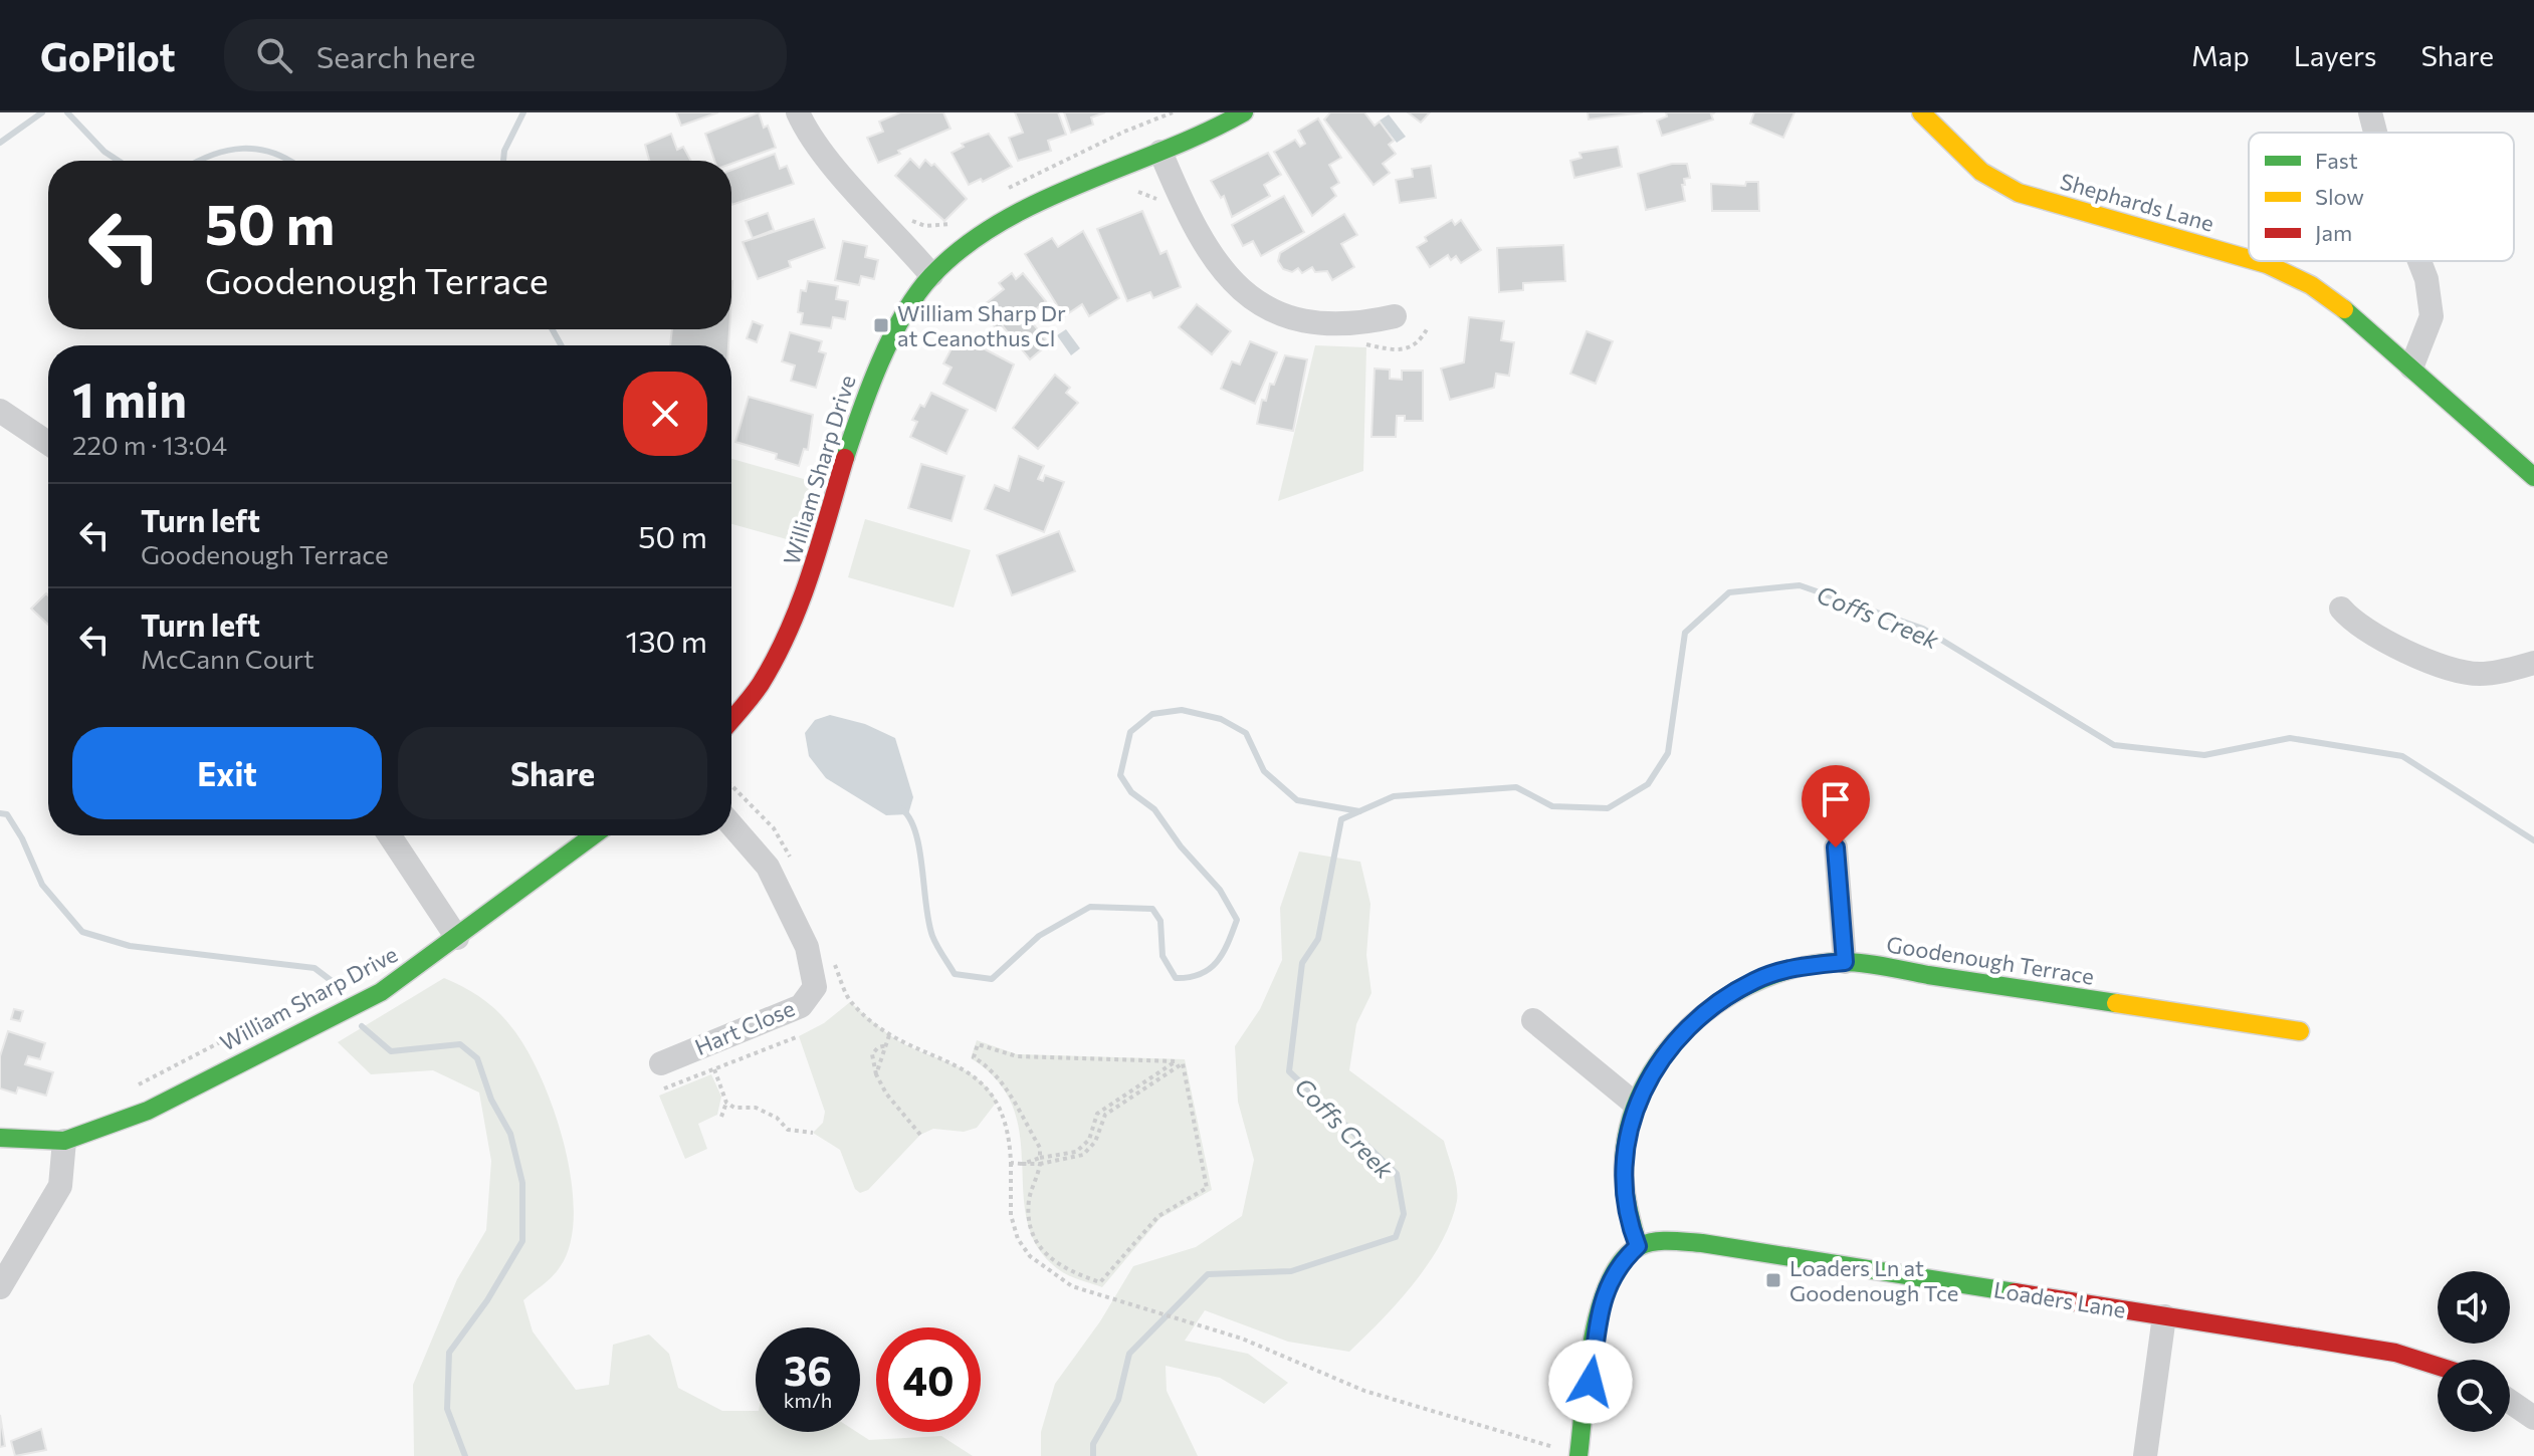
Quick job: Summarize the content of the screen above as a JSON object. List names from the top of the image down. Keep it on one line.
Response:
{"streets":{"street":["Shephards Lane","William Sharp Drive","Goodenough Terrace","Hart Close","Loaders Lane"]},"crossings":[["Goodenough Terrace","Loaders Lane"]],"water":["Coffs Creek"],"places":{"transit":["William Sharp Dr at Ceanothus Cl","Loaders Ln at Goodenough Tce"]},"legend":["Fast","Slow","Jam"],"page":{"header":"GoPilot","search":"Search here","nav":["Map","Layers","Share"],"turn":["50 m","Goodenough Terrace"],"heading":["1 min","220 m · 13:04"],"list":[{"name":"Turn left","note":"Goodenough Terrace","value":"50 m"},{"name":"Turn left","note":"McCann Court","value":"130 m"}],"buttons":["Exit","Share"],"speed":"36 km/h","limit":"40"}}
